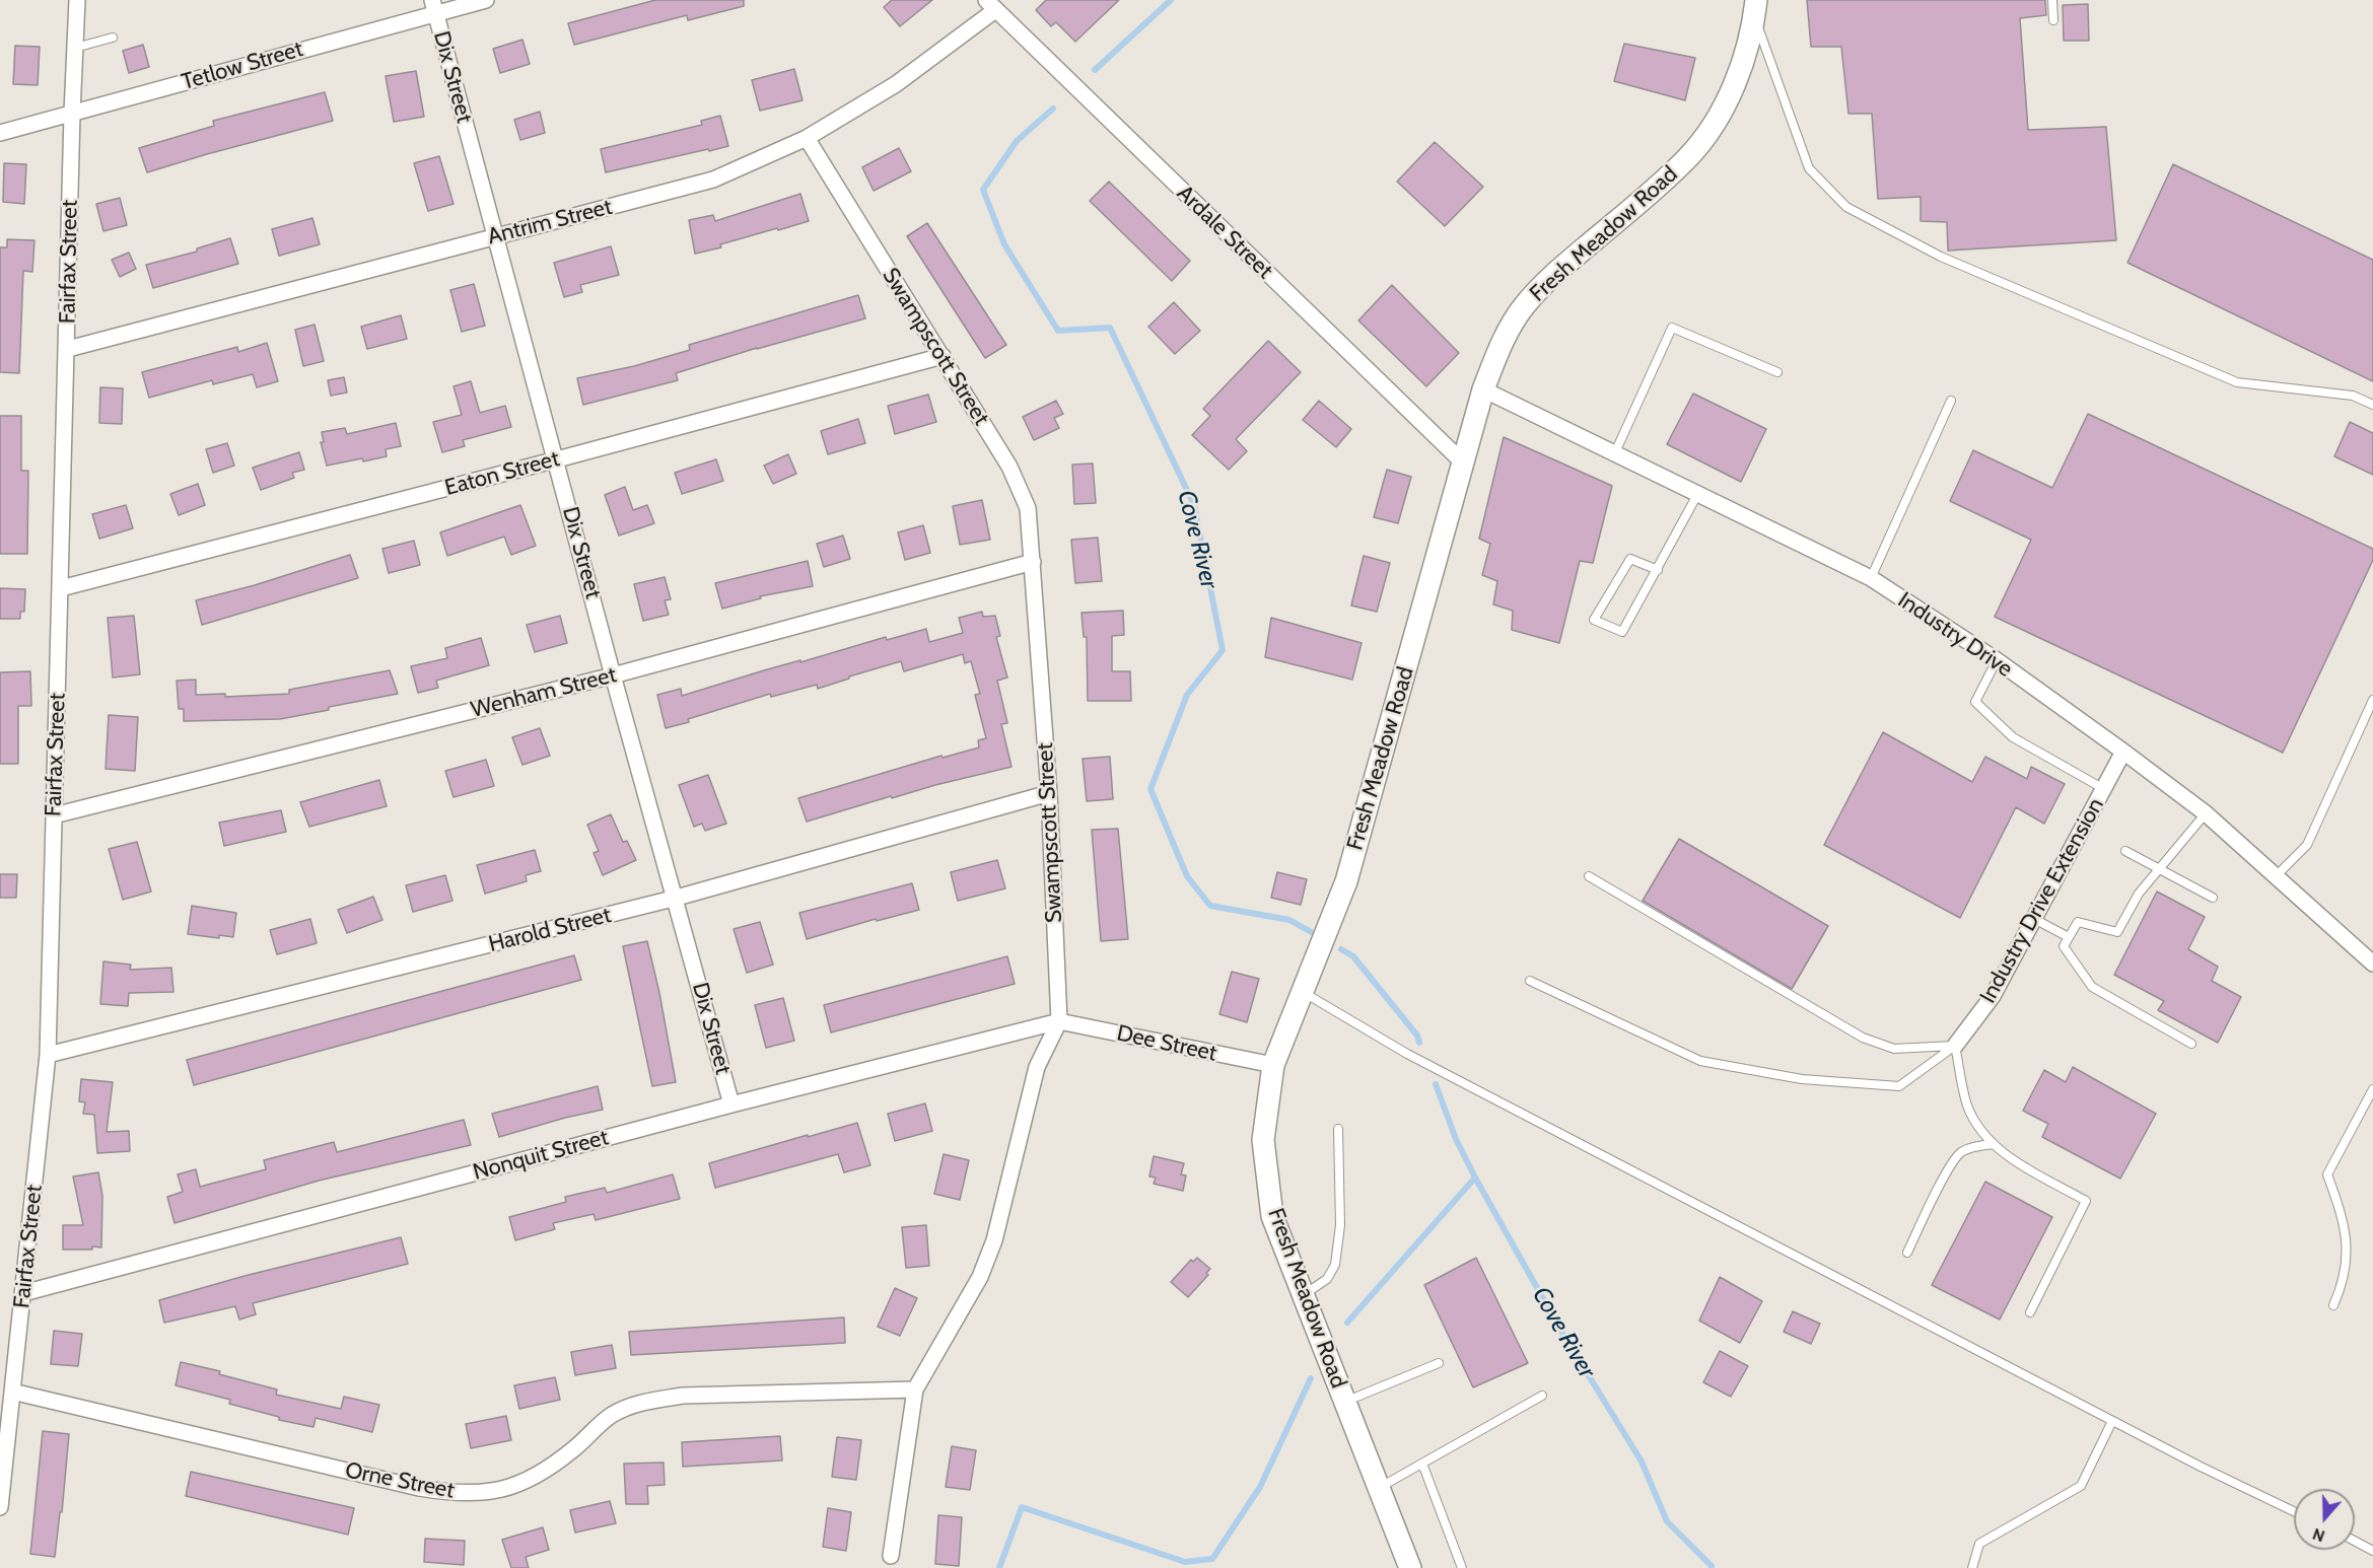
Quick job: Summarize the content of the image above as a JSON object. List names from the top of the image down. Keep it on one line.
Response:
{"streets":{"street":["Tetlow Street","Dix Street","Antrim Street","Ardale Street","Fresh Meadow Road","Fairfax Street","Swampscott Street","Eaton Street","Industry Drive","Wenham Street","Industry Drive Extension","Harold Street","Dee Street","Nonquit Street","Orne Street"]},"crossings":[["Tetlow Street","Dix Street"],["Tetlow Street","Fairfax Street"],["Dix Street","Antrim Street"],["Dix Street","Eaton Street"],["Dix Street","Wenham Street"],["Dix Street","Harold Street"],["Dix Street","Nonquit Street"],["Antrim Street","Ardale Street"],["Antrim Street","Fairfax Street"],["Antrim Street","Swampscott Street"],["Ardale Street","Fresh Meadow Road"],["Fresh Meadow Road","Industry Drive"],["Fresh Meadow Road","Dee Street"],["Fairfax Street","Eaton Street"],["Fairfax Street","Wenham Street"],["Fairfax Street","Harold Street"],["Fairfax Street","Nonquit Street"],["Fairfax Street","Orne Street"],["Swampscott Street","Eaton Street"],["Swampscott Street","Wenham Street"],["Swampscott Street","Harold Street"],["Swampscott Street","Dee Street"],["Swampscott Street","Nonquit Street"],["Swampscott Street","Orne Street"],["Industry Drive","Industry Drive Extension"],["Dee Street","Nonquit Street"]],"water":["Cove River"],"north":"bottom"}
